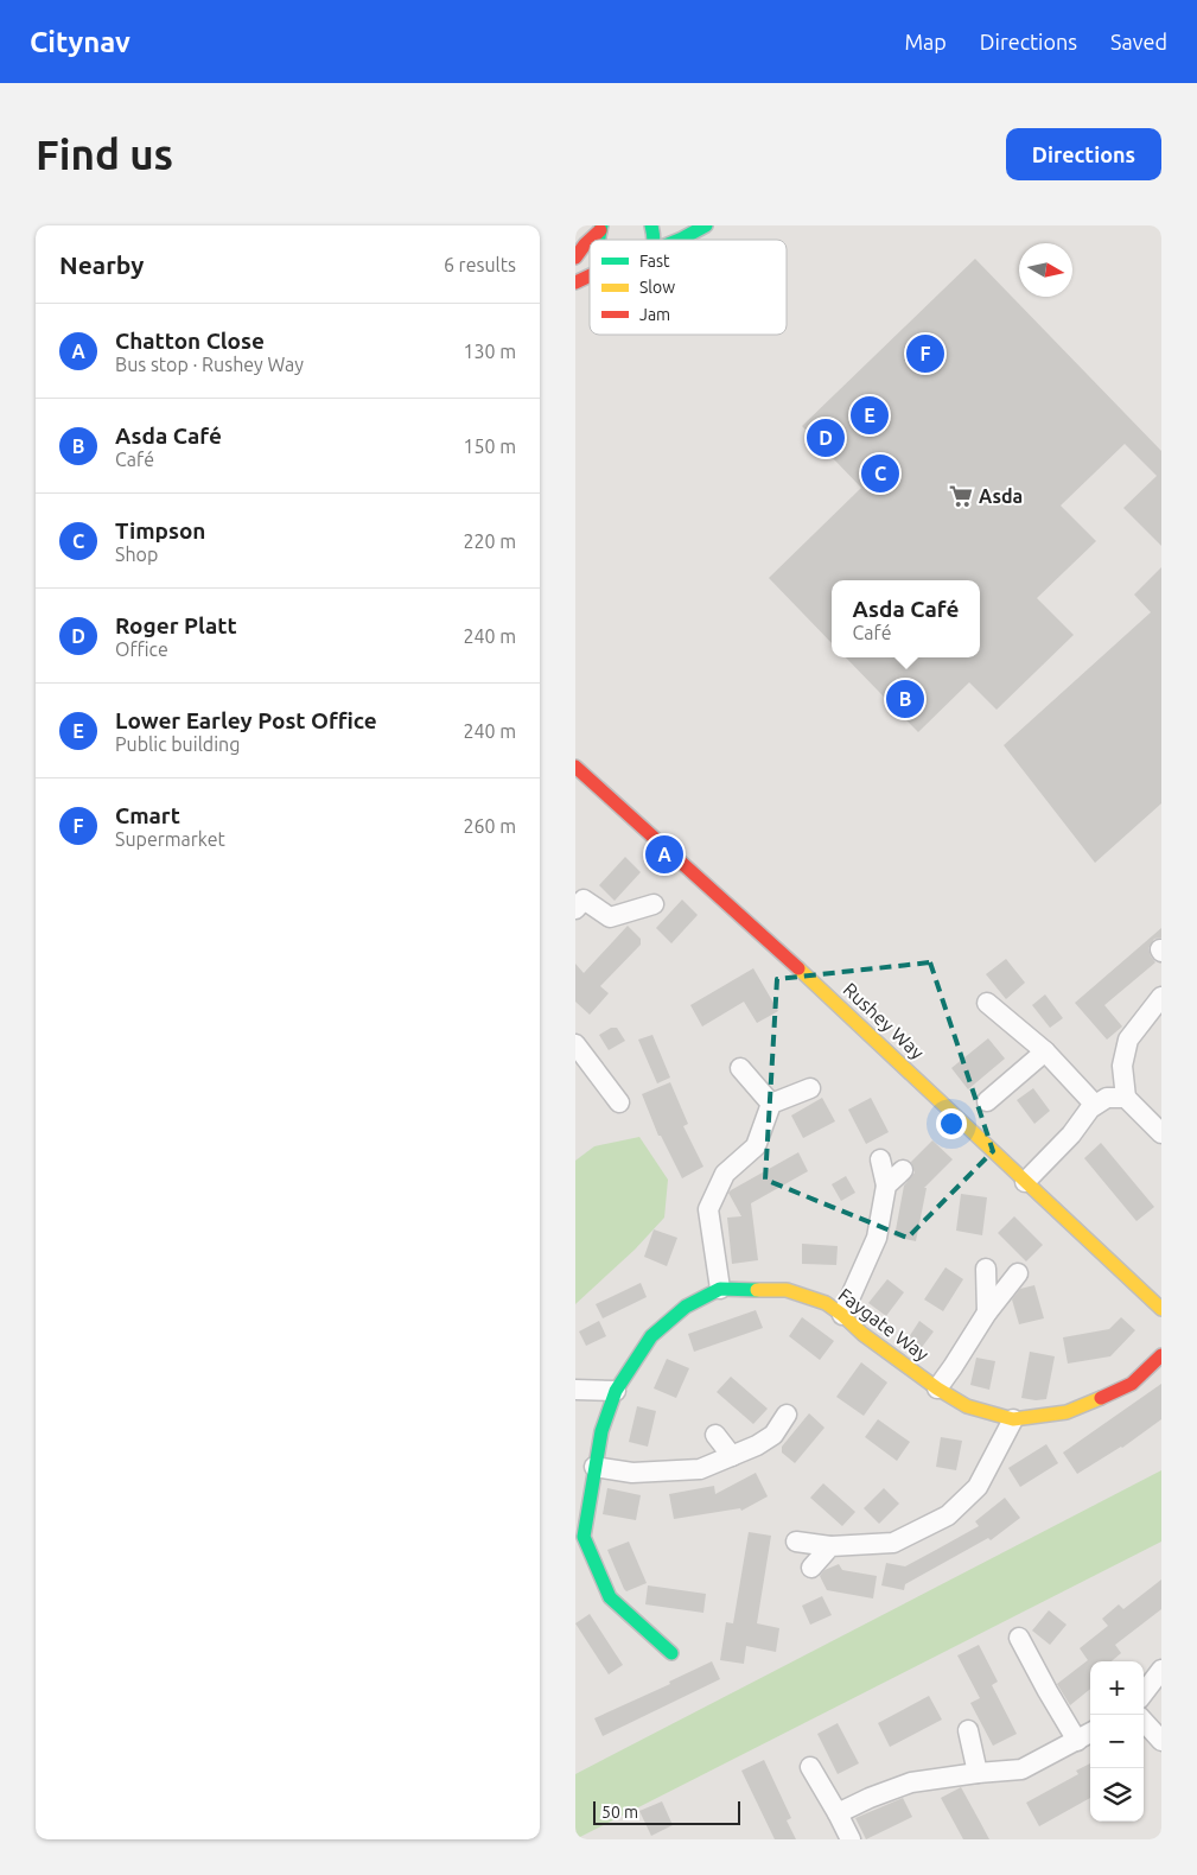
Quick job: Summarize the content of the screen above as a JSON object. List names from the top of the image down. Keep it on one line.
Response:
{"streets":{"street":["Rushey Way","Faygate Way"]},"places":{"supermarket":["Asda"]},"legend":["Fast","Slow","Jam"],"scale_bar":"50 m","north":"right","page":{"header":"Citynav","nav":["Map","Directions","Saved"],"buttons":"Directions","title":"Find us","heading":["Nearby","6 results"],"list":[{"mark":"A","name":"Chatton Close","note":"Bus stop · Rushey Way","value":"130 m"},{"mark":"B","name":"Asda Café","note":"Café","value":"150 m"},{"mark":"C","name":"Timpson","note":"Shop","value":"220 m"},{"mark":"D","name":"Roger Platt","note":"Office","value":"240 m"},{"mark":"E","name":"Lower Earley Post Office","note":"Public building","value":"240 m"},{"mark":"F","name":"Cmart","note":"Supermarket","value":"260 m"}],"pins":["F","E","D","C","B","A"],"popup":["Asda Café","Café"],"map_buttons":["+","−"],"scale":"50 m"}}
